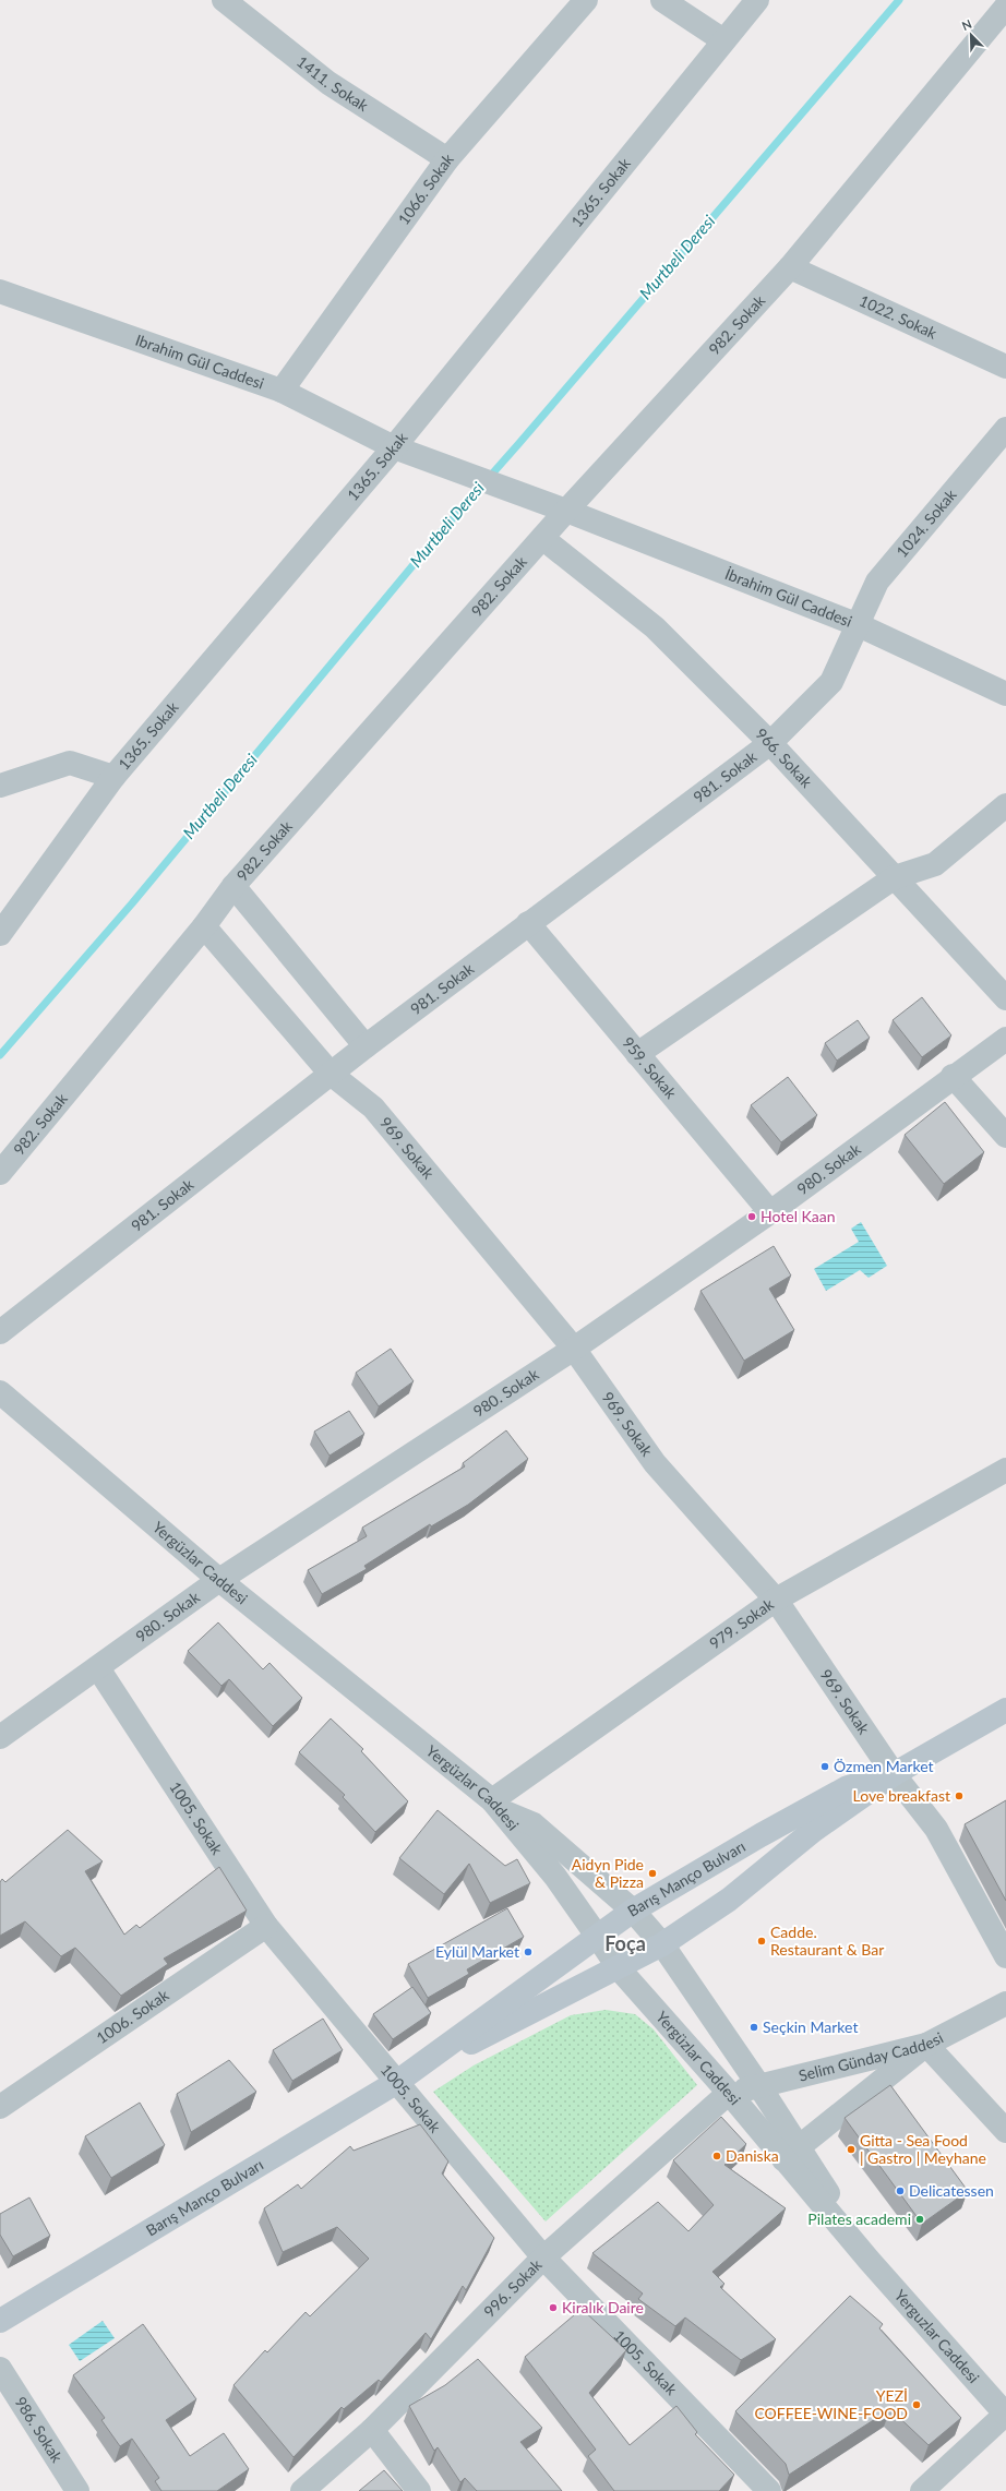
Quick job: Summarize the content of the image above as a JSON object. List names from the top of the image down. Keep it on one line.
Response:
{"streets":{"main road":["Barış Manço Bulvarı"],"street":["1411. Sokak","1066. Sokak","1365. Sokak","1022. Sokak","982. Sokak","Ibrahim Gül Caddesi","1024. Sokak","İbrahim Gül Caddesi","966. Sokak","981. Sokak","959. Sokak","969. Sokak","980. Sokak","Yergüzlar Caddesi","979. Sokak","1005. Sokak","1006. Sokak","Selim Günday Caddesi","996. Sokak","Yerguzlar Caddesi","986. Sokak"]},"crossings":[["1411. Sokak","1066. Sokak"],["1066. Sokak","Ibrahim Gül Caddesi"],["1365. Sokak","Ibrahim Gül Caddesi"],["1022. Sokak","982. Sokak"],["982. Sokak","Ibrahim Gül Caddesi"],["982. Sokak","İbrahim Gül Caddesi"],["982. Sokak","966. Sokak"],["982. Sokak","969. Sokak"],["Ibrahim Gül Caddesi","İbrahim Gül Caddesi"],["1024. Sokak","İbrahim Gül Caddesi"],["1024. Sokak","981. Sokak"],["İbrahim Gül Caddesi","981. Sokak"],["966. Sokak","981. Sokak"],["981. Sokak","959. Sokak"],["981. Sokak","969. Sokak"],["959. Sokak","980. Sokak"],["969. Sokak","980. Sokak"],["969. Sokak","979. Sokak"],["969. Sokak","Barış Manço Bulvarı"],["980. Sokak","Yergüzlar Caddesi"],["980. Sokak","1005. Sokak"],["Yergüzlar Caddesi","979. Sokak"],["Yergüzlar Caddesi","Barış Manço Bulvarı"],["Yergüzlar Caddesi","Selim Günday Caddesi"],["Yergüzlar Caddesi","996. Sokak"],["Yergüzlar Caddesi","Yerguzlar Caddesi"],["1005. Sokak","Barış Manço Bulvarı"],["1005. Sokak","1006. Sokak"],["1005. Sokak","996. Sokak"],["Selim Günday Caddesi","996. Sokak"]],"districts":["Foça"],"water":["Murtbeli Deresi"],"places":["Hotel Kaan","Özmen Market","Love breakfast","Aidyn Pide & Pizza","Cadde. Restaurant & Bar","Eylül Market","Seçkin Market","Gitta - Sea Food | Gastro | Meyhane","Daniska","Delicatessen","Pilates academi","Kiralık Daire","YEZİ COFFEE-WINE-FOOD"],"north":"top left"}
